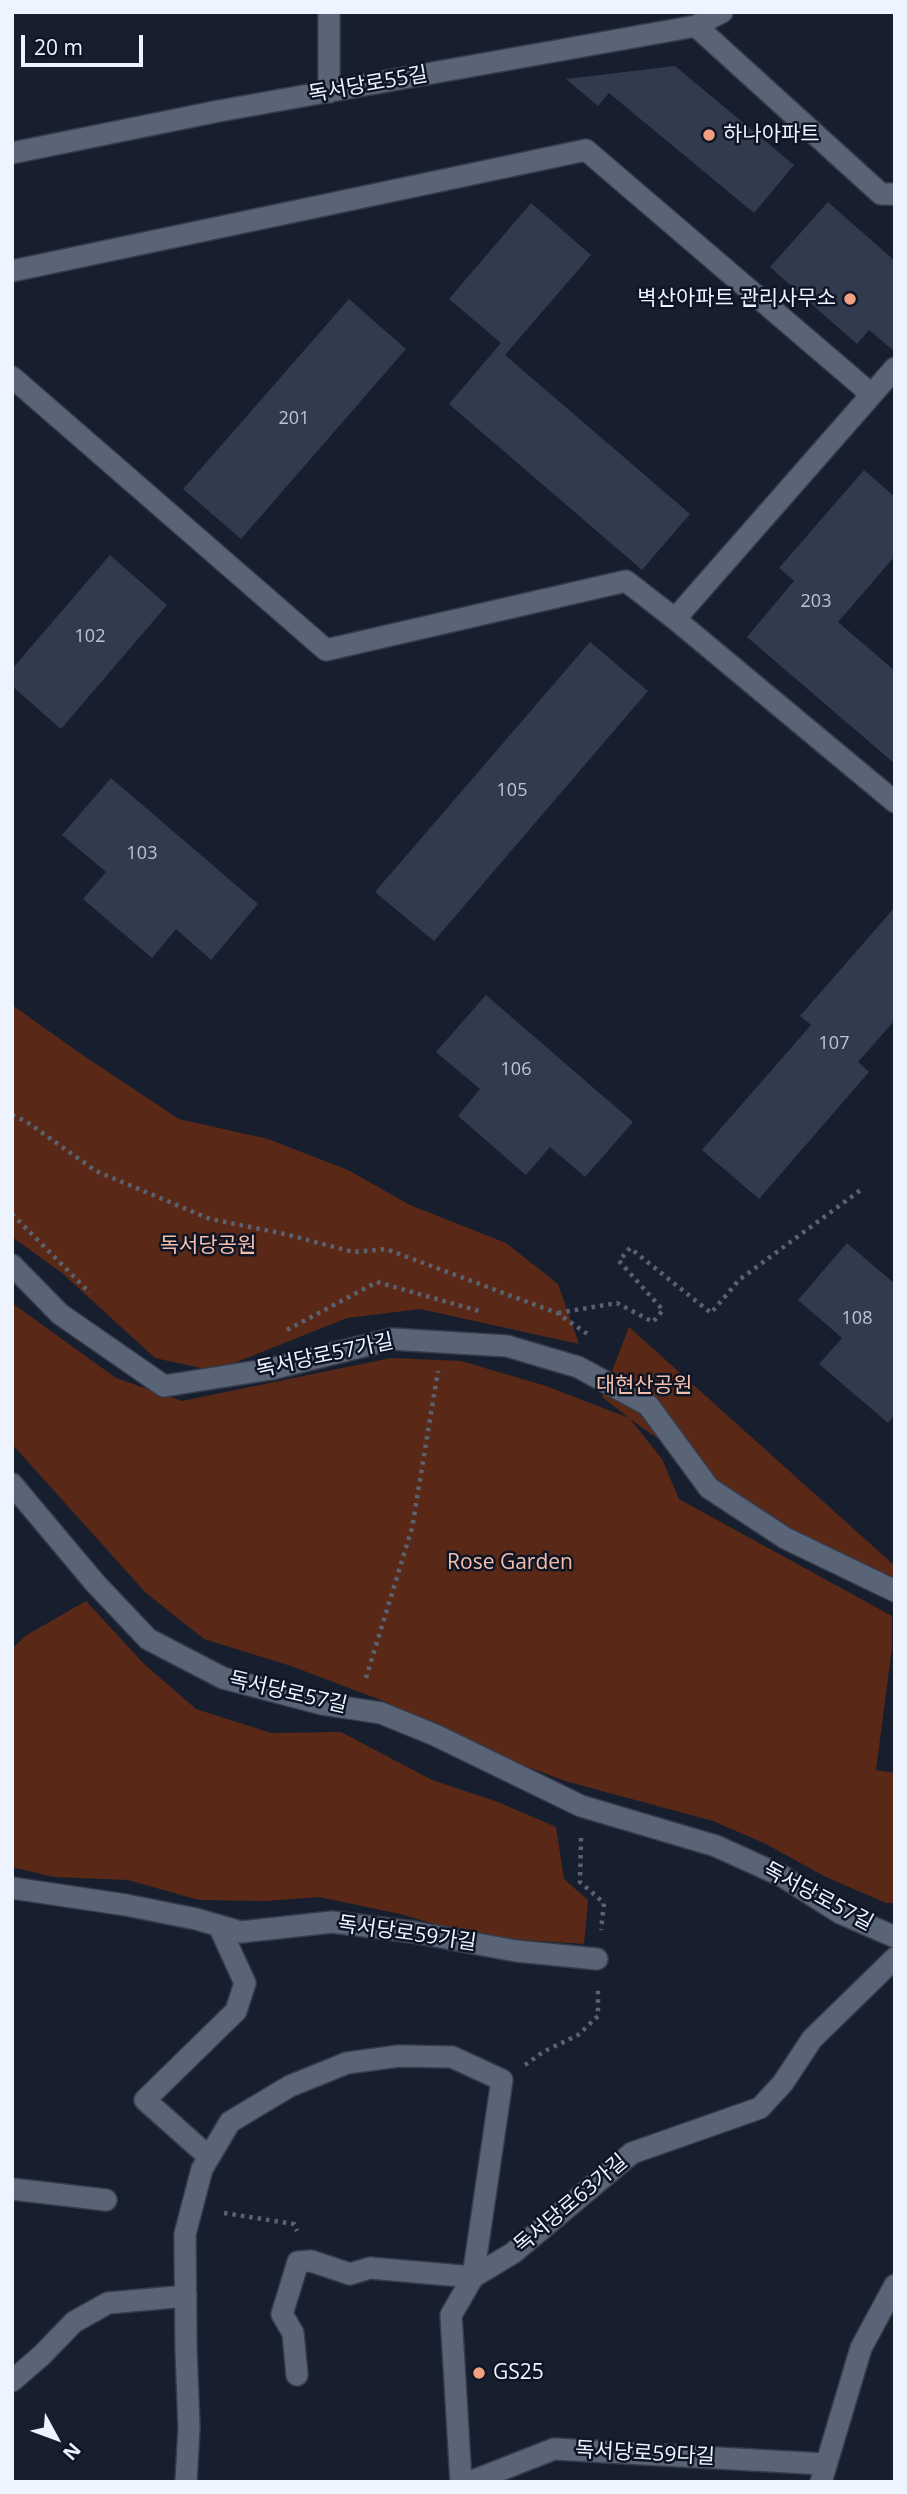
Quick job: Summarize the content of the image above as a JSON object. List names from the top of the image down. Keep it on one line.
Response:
{"streets":{"street":["독서당로55길","독서당로57가길","독서당로57길","독서당로59가길","독서당로63가길","독서당로59다길"]},"parks":["독서당공원","대현산공원","Rose Garden"],"places":["하나아파트","벽산아파트 관리사무소","GS25"],"house_numbers":["201","203","102","105","103","107","106","108"],"scale_bar":"20 m","north":"bottom right"}
